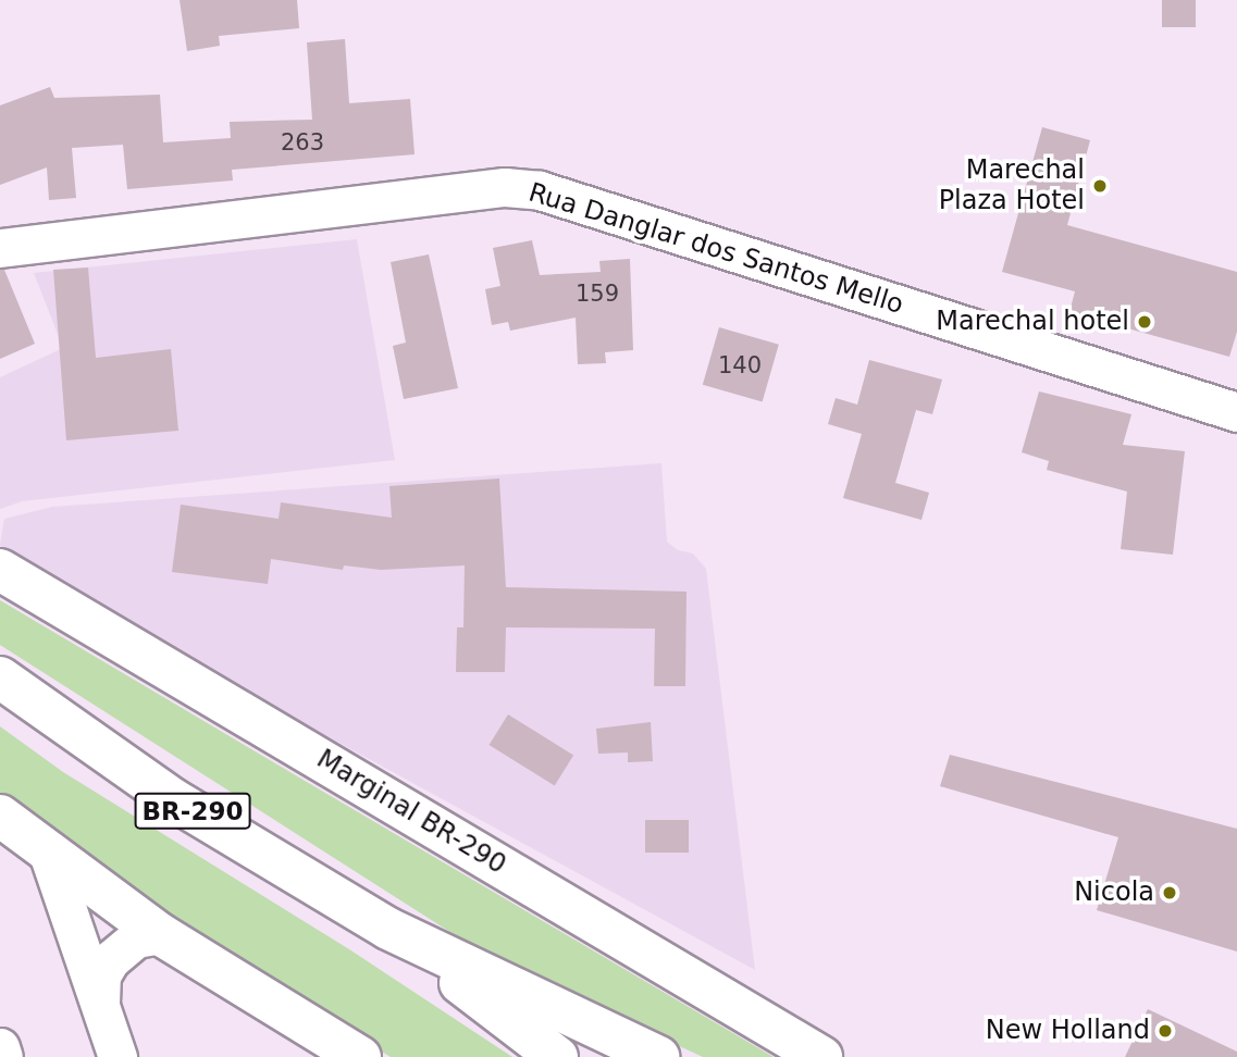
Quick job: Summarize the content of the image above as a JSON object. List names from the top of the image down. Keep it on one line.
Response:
{"streets":{"main road":["BR-290","Marginal BR-290"],"street":["Rua Danglar dos Santos Mello"]},"places":["Marechal Plaza Hotel","Marechal hotel","Nicola","New Holland"],"house_numbers":["263","159","140"]}
